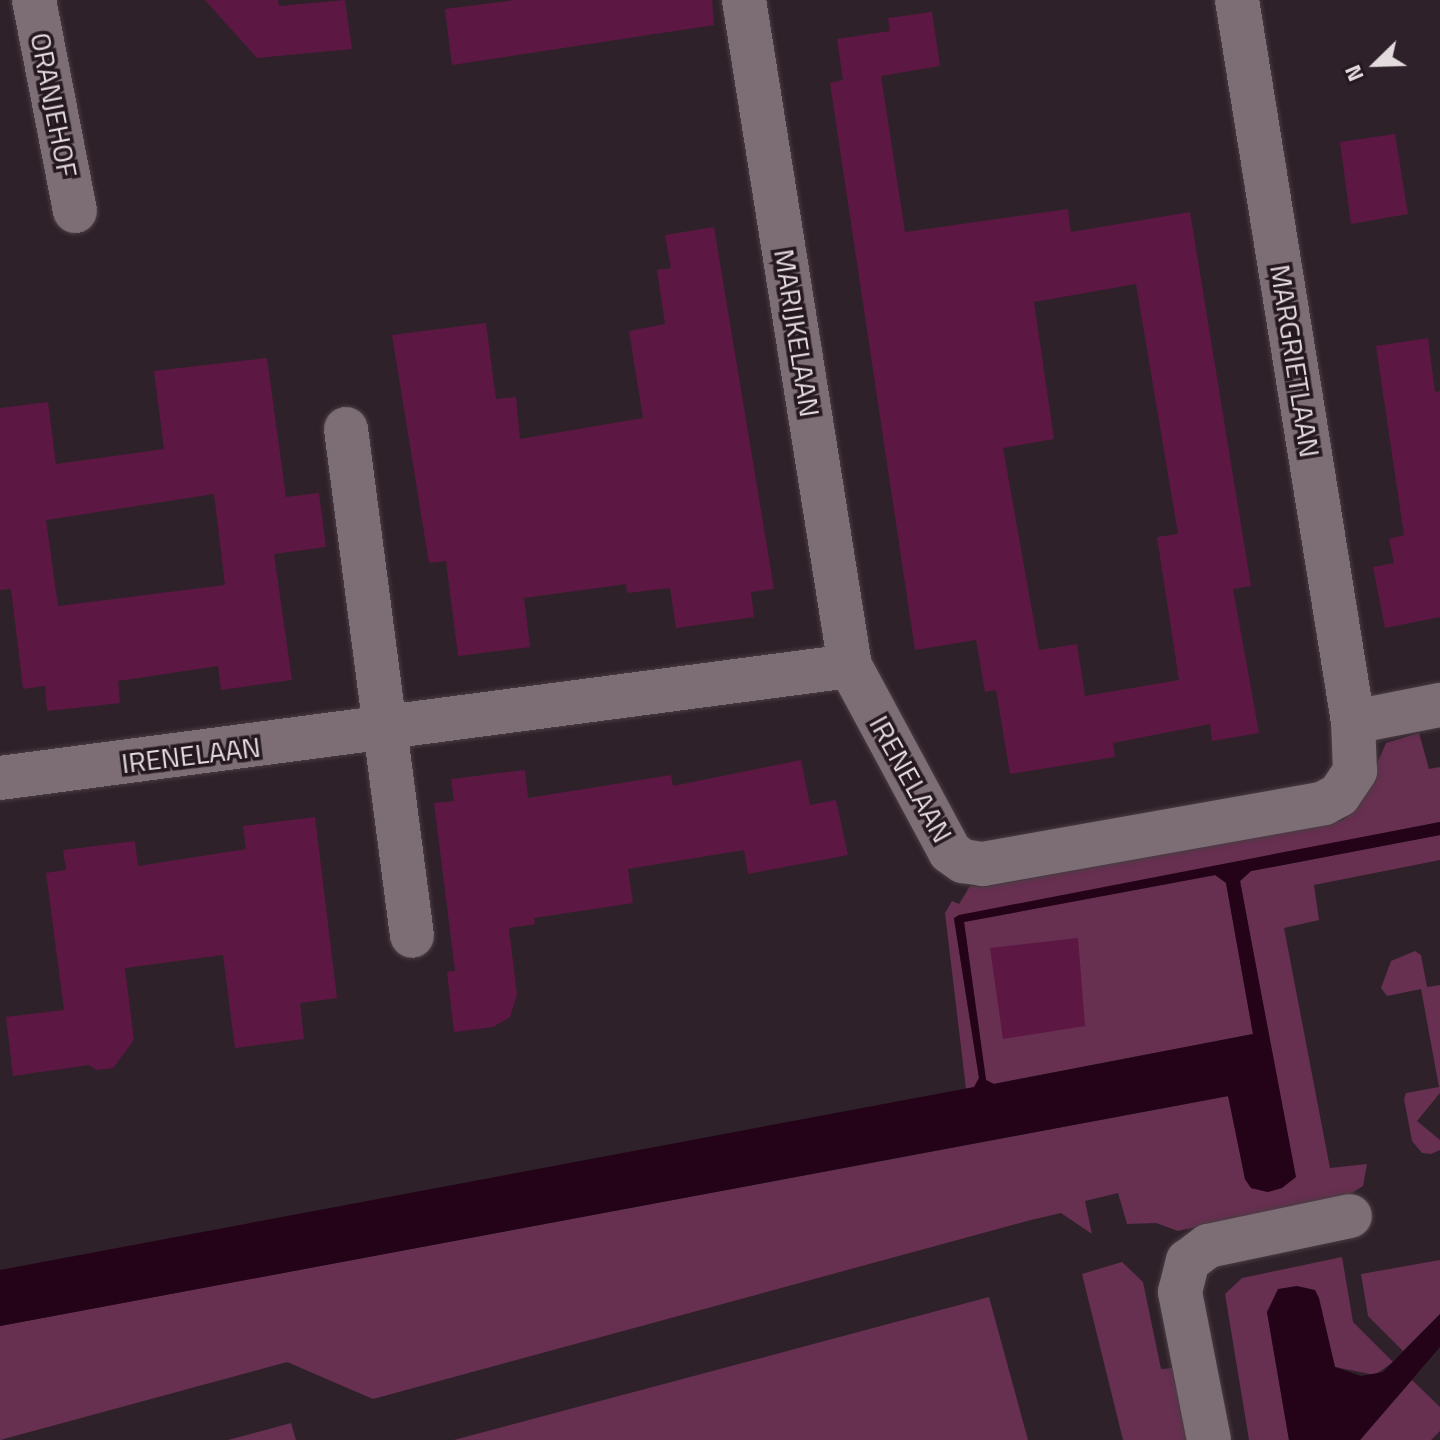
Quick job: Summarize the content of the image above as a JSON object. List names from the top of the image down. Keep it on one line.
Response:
{"streets":{"street":["ORANJEHOF","MARIJKELAAN","MARGRIETLAAN","IRENELAAN"]},"crossings":[["MARIJKELAAN","IRENELAAN"],["MARGRIETLAAN","IRENELAAN"]],"north":"bottom left"}
